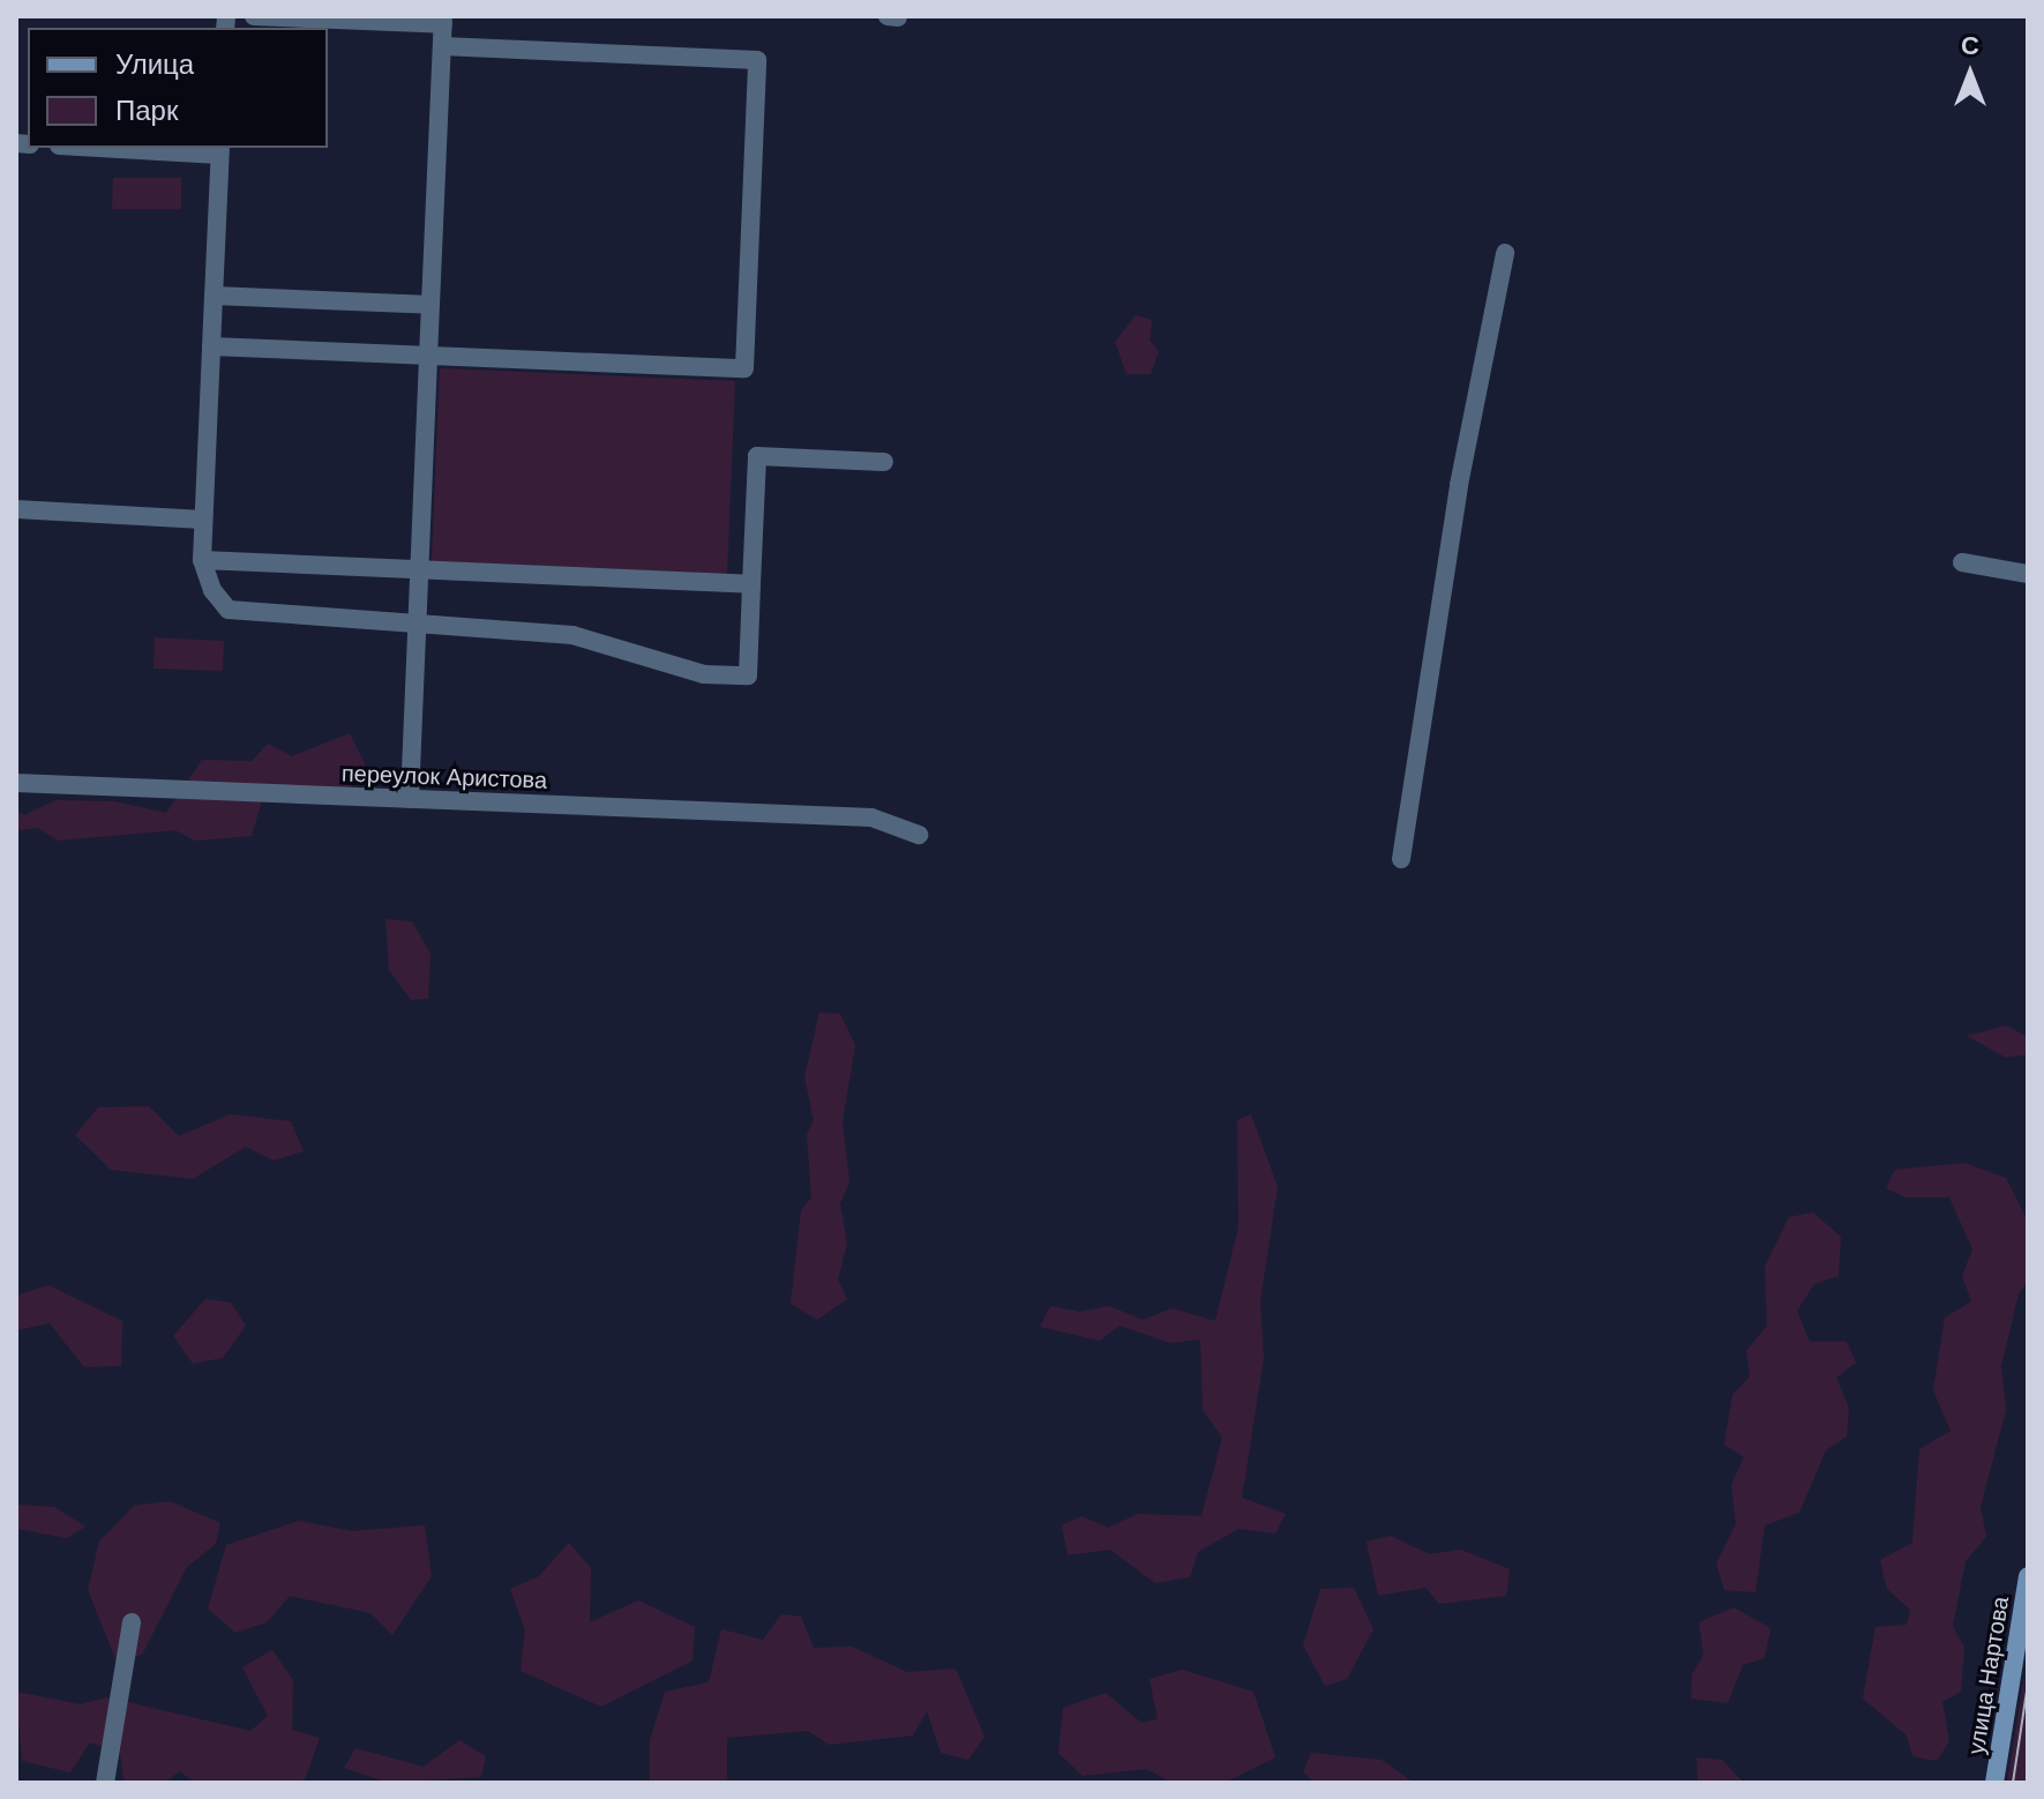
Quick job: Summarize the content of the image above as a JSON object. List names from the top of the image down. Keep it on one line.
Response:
{"streets":{"street":["переулок Аристова","улица Нартова"]},"legend":["Улица","Парк"],"north":"top"}
